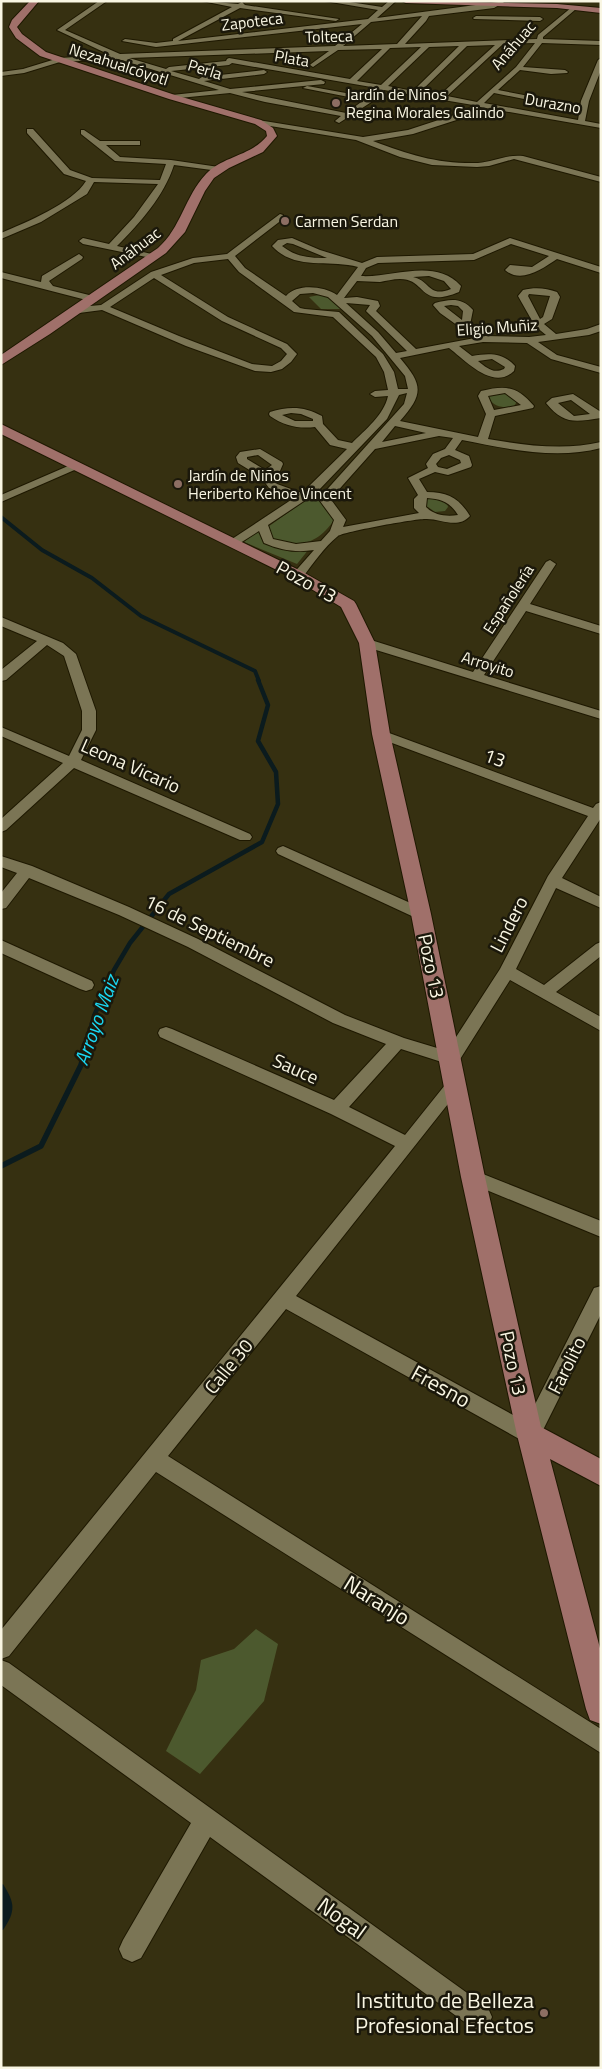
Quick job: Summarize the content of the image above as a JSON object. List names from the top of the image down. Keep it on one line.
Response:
{"streets":{"main road":["Anáhuac","Nezahualcóyotl","Pozo 13","Fresno"],"street":["Zapoteca","Tolteca","Plata","Perla","Durazno","Eligio Muñiz","Españolería","Arroyito","13","Leona Vicario","Lindero","16 de Septiembre","Sauce","Farolito","Calle 30","Naranjo","Nogal"]},"crossings":[["Tolteca","Anáhuac"],["Tolteca","Plata"],["Tolteca","Nezahualcóyotl"],["Tolteca","Perla"],["Anáhuac","Nezahualcóyotl"],["Anáhuac","Durazno"],["Plata","Durazno"],["Pozo 13","Arroyito"],["Pozo 13","13"],["Pozo 13","Lindero"],["Pozo 13","16 de Septiembre"],["Pozo 13","Farolito"],["Pozo 13","Calle 30"],["Pozo 13","Fresno"],["Españolería","Arroyito"],["13","Lindero"],["Lindero","16 de Septiembre"],["Sauce","Calle 30"],["Farolito","Fresno"],["Calle 30","Fresno"],["Calle 30","Naranjo"]],"water":["Arroyo Maiz"],"places":["Jardín de Niños Regina Morales Galindo","Carmen Serdan","Jardín de Niños Heriberto Kehoe Vincent","Instituto de Belleza Profesional Efectos"]}
